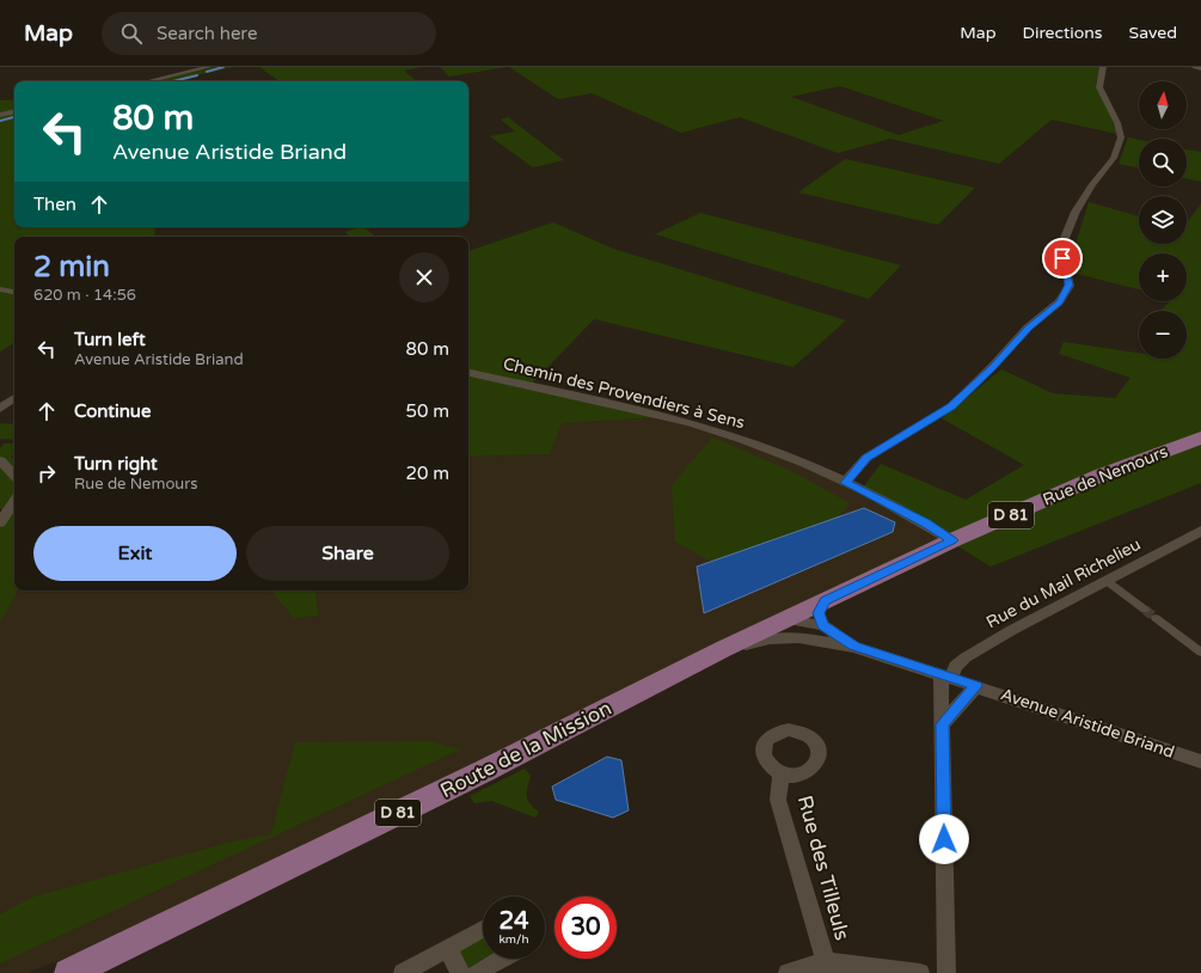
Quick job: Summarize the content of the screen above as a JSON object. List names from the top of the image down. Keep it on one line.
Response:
{"streets":{"main road":["Rue de Nemours","D 81","Route de la Mission"],"street":["Chemin des Provendiers à Sens","Rue du Mail Richelieu","Avenue Aristide Briand","Rue des Tilleuls"]},"crossings":[["Chemin des Provendiers à Sens","Rue de Nemours"],["Rue de Nemours","Avenue Aristide Briand"],["Rue de Nemours","Route de la Mission"],["Rue du Mail Richelieu","Avenue Aristide Briand"]],"north":"top","page":{"header":"Map","search":"Search here","nav":["Map","Directions","Saved"],"map_buttons":["+","−"],"turn":["80 m","Avenue Aristide Briand"],"then":"Then","heading":["2 min","620 m · 14:56"],"list":[{"name":"Turn left","note":"Avenue Aristide Briand","value":"80 m"},{"name":"Continue","value":"50 m"},{"name":"Turn right","note":"Rue de Nemours","value":"20 m"}],"buttons":["Exit","Share"],"speed":"24 km/h","limit":"30"}}
